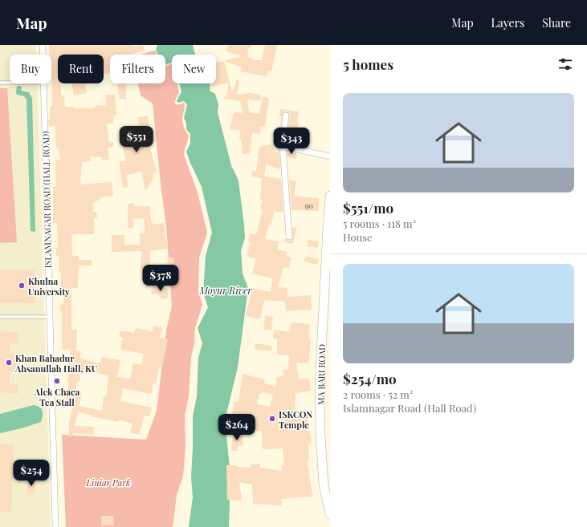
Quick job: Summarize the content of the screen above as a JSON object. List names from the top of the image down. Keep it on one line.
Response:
{"streets":{"main road":["MA BARI ROAD"],"street":["ISLAMNAGAR ROAD (HALL ROAD)"]},"water":["Moyur River"],"parks":["Liniar Park"],"places":["Khulna University","Khan Bahadur Ahsanullah Hall, KU","Alek Chaca Tea Stall","ISKCON Temple"],"house_numbers":["90"],"page":{"header":"Map","nav":["Map","Layers","Share"],"heading":"5 homes","chip":["Buy","Rent","Filters","New"],"list":[{"name":"$551/mo","note":"5 rooms · 118 m² · House"},{"name":"$254/mo","note":"2 rooms · 52 m² · Islamnagar Road (Hall Road)"}],"price":["$551","$343","$378","$264","$254"]}}
